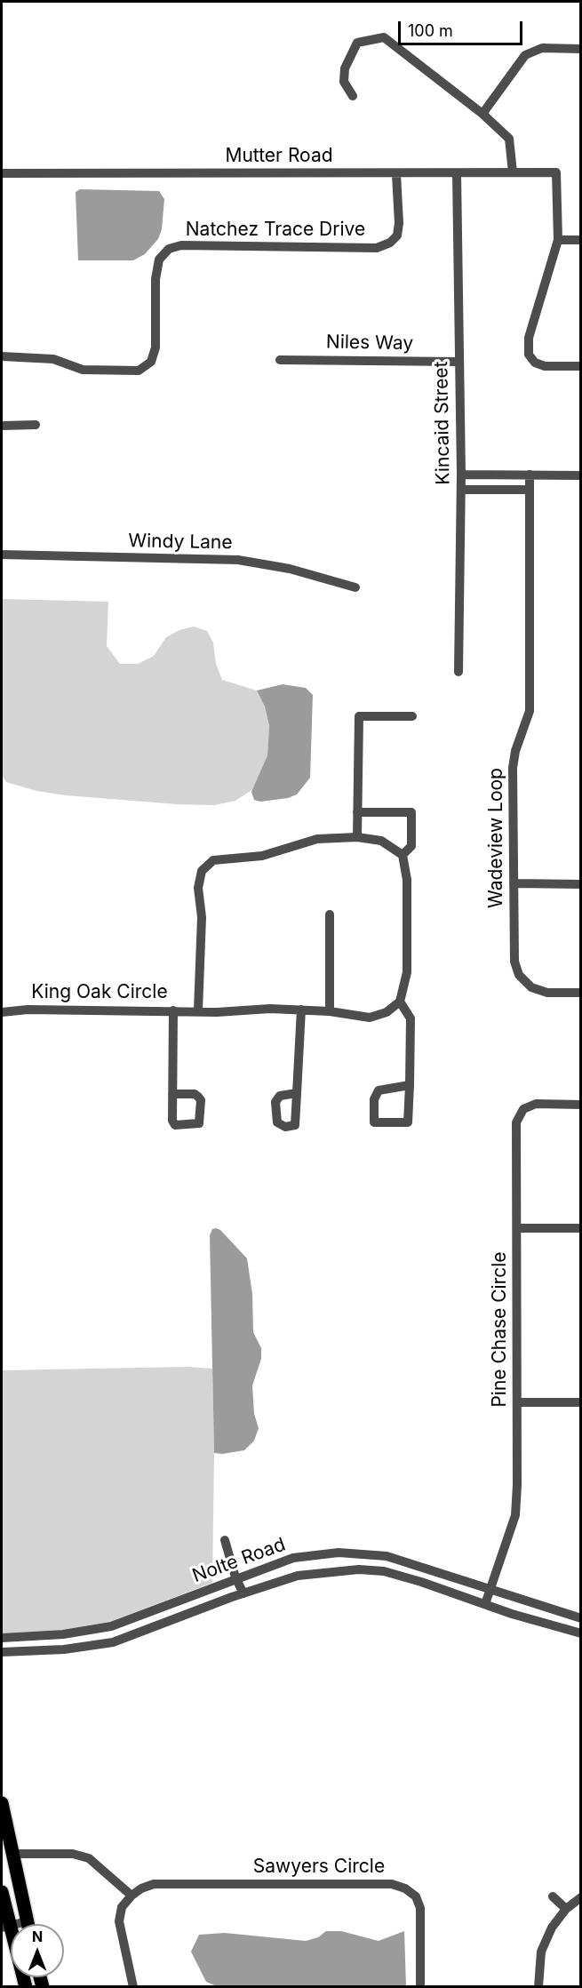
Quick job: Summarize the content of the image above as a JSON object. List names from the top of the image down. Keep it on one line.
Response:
{"streets":{"street":["Mutter Road","Natchez Trace Drive","Niles Way","Kincaid Street","Windy Lane","Wadeview Loop","King Oak Circle","Pine Chase Circle","Nolte Road","Sawyers Circle"]},"crossings":[["Mutter Road","Natchez Trace Drive"],["Mutter Road","Kincaid Street"],["Niles Way","Kincaid Street"],["Pine Chase Circle","Nolte Road"]],"scale_bar":"100 m","north":"top"}
